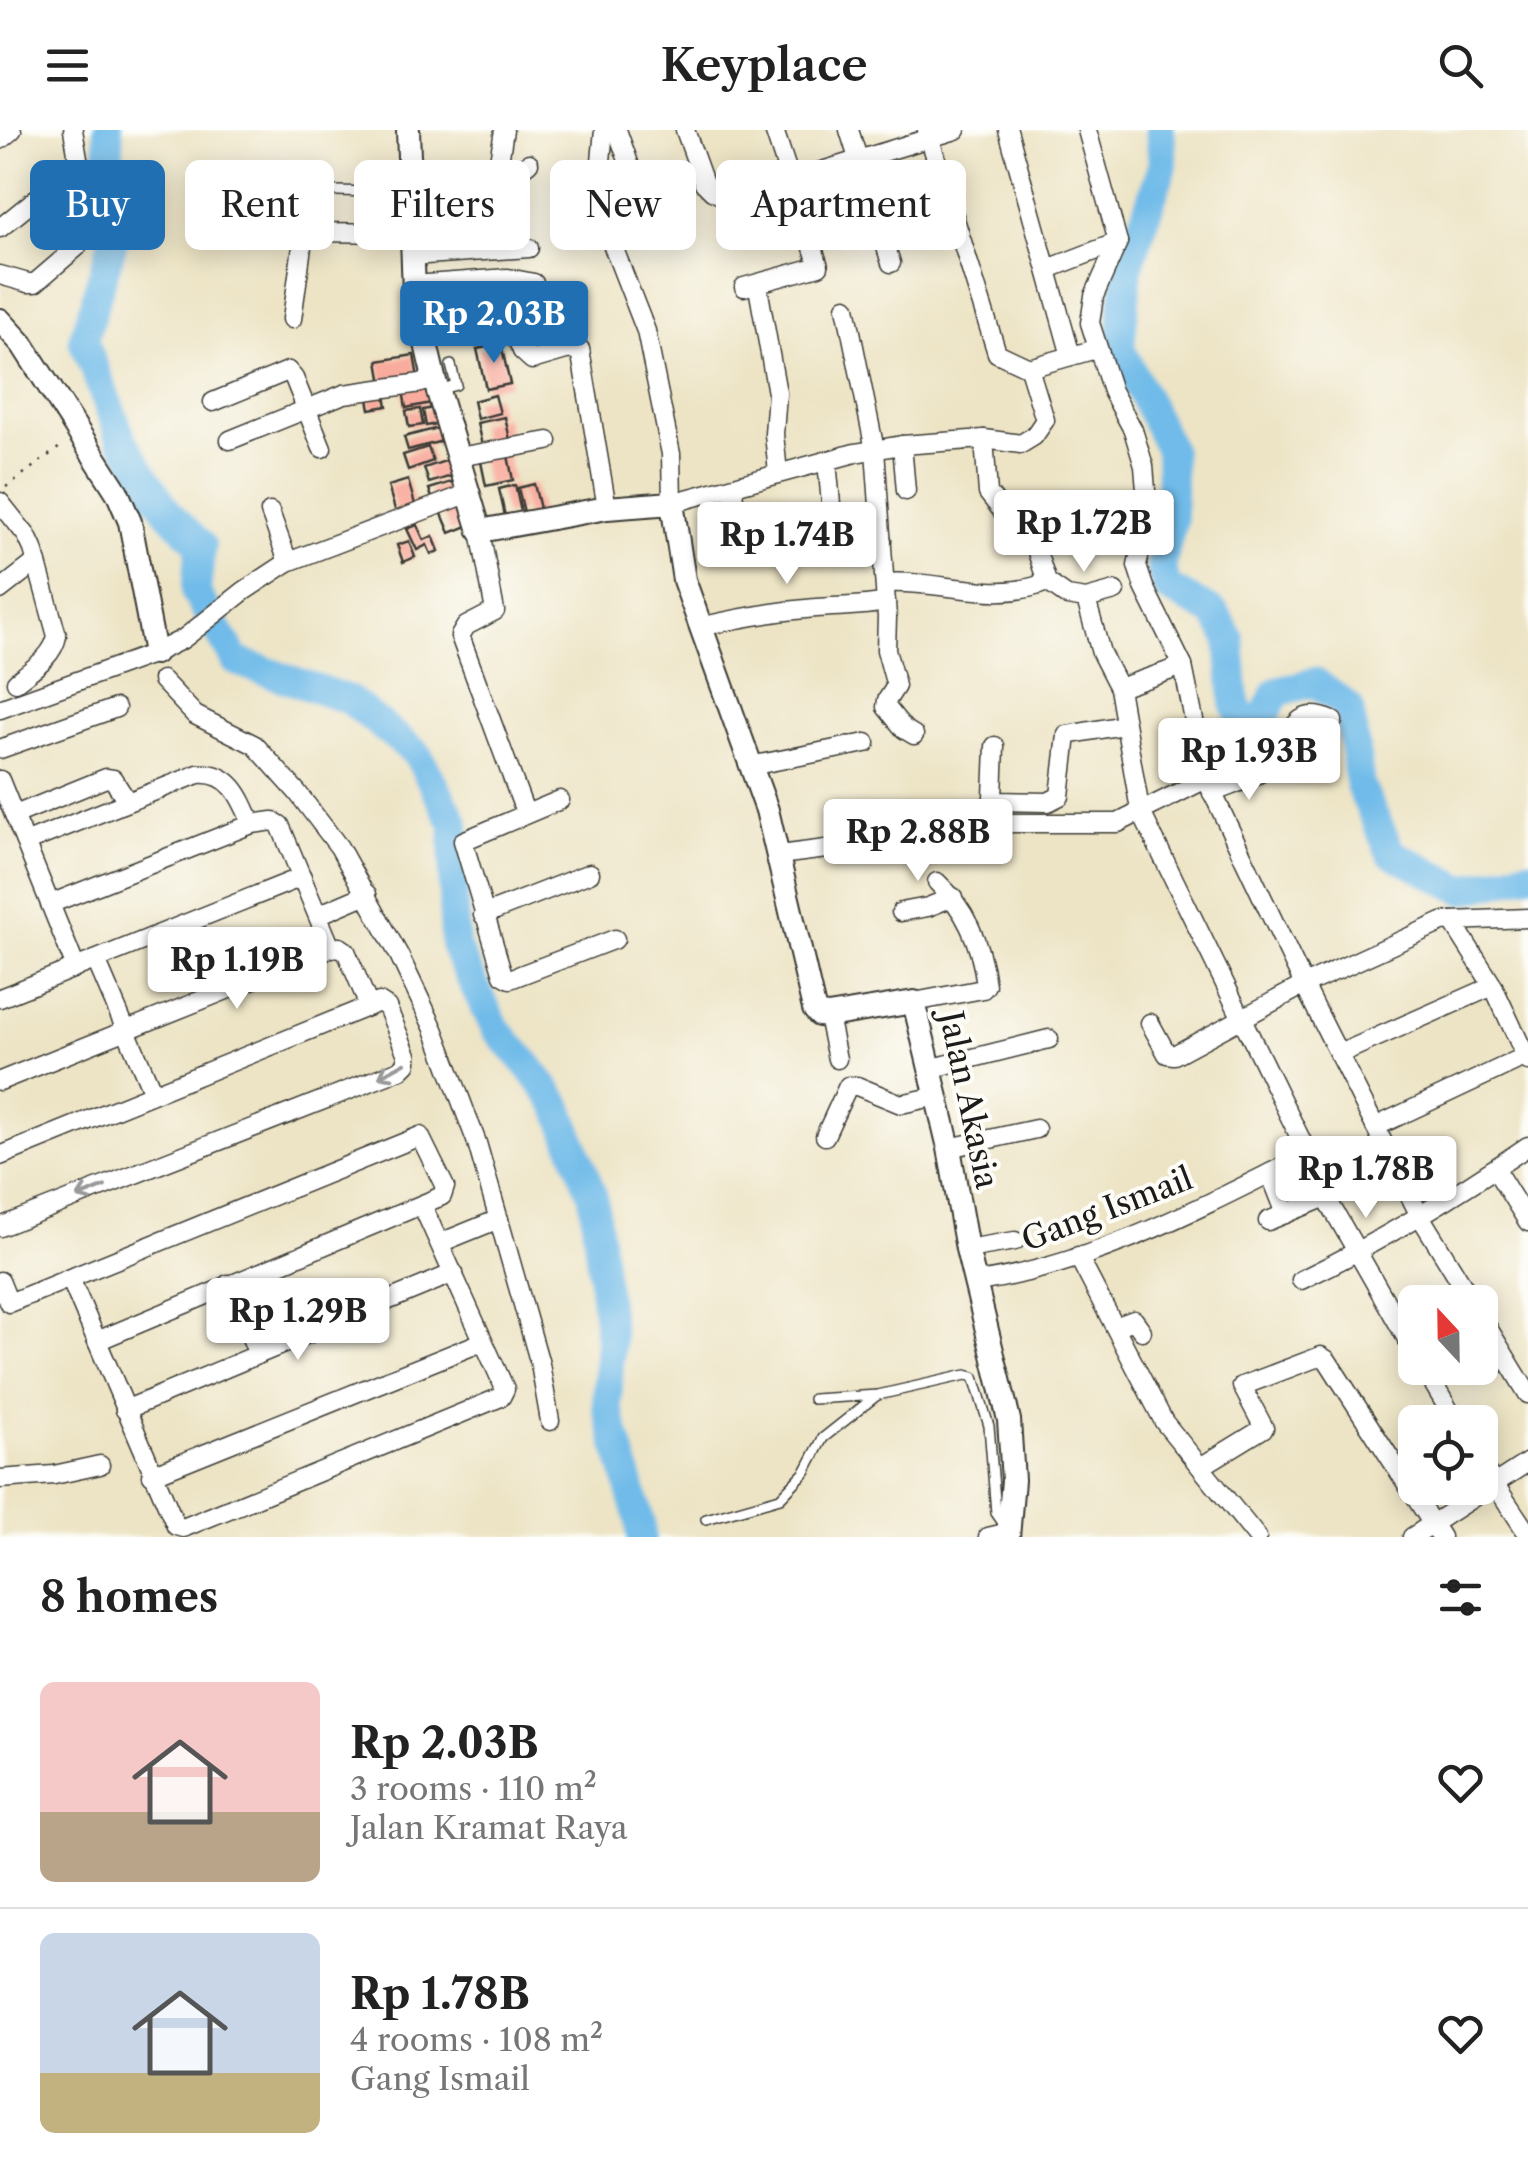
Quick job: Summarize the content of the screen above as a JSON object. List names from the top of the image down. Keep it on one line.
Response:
{"streets":{"street":["Jalan Akasia","Gang Ismail"]},"crossings":[["Jalan Akasia","Gang Ismail"]],"north":"top","page":{"header":"Keyplace","chip":["Buy","Rent","Filters","New","Apartment"],"price":["Rp 2.03B","Rp 1.72B","Rp 1.74B","Rp 1.93B","Rp 2.88B","Rp 1.19B","Rp 1.78B","Rp 1.29B"],"heading":"8 homes","list":[{"name":"Rp 2.03B","note":"3 rooms · 110 m² · Jalan Kramat Raya"},{"name":"Rp 1.78B","note":"4 rooms · 108 m² · Gang Ismail"}]}}
